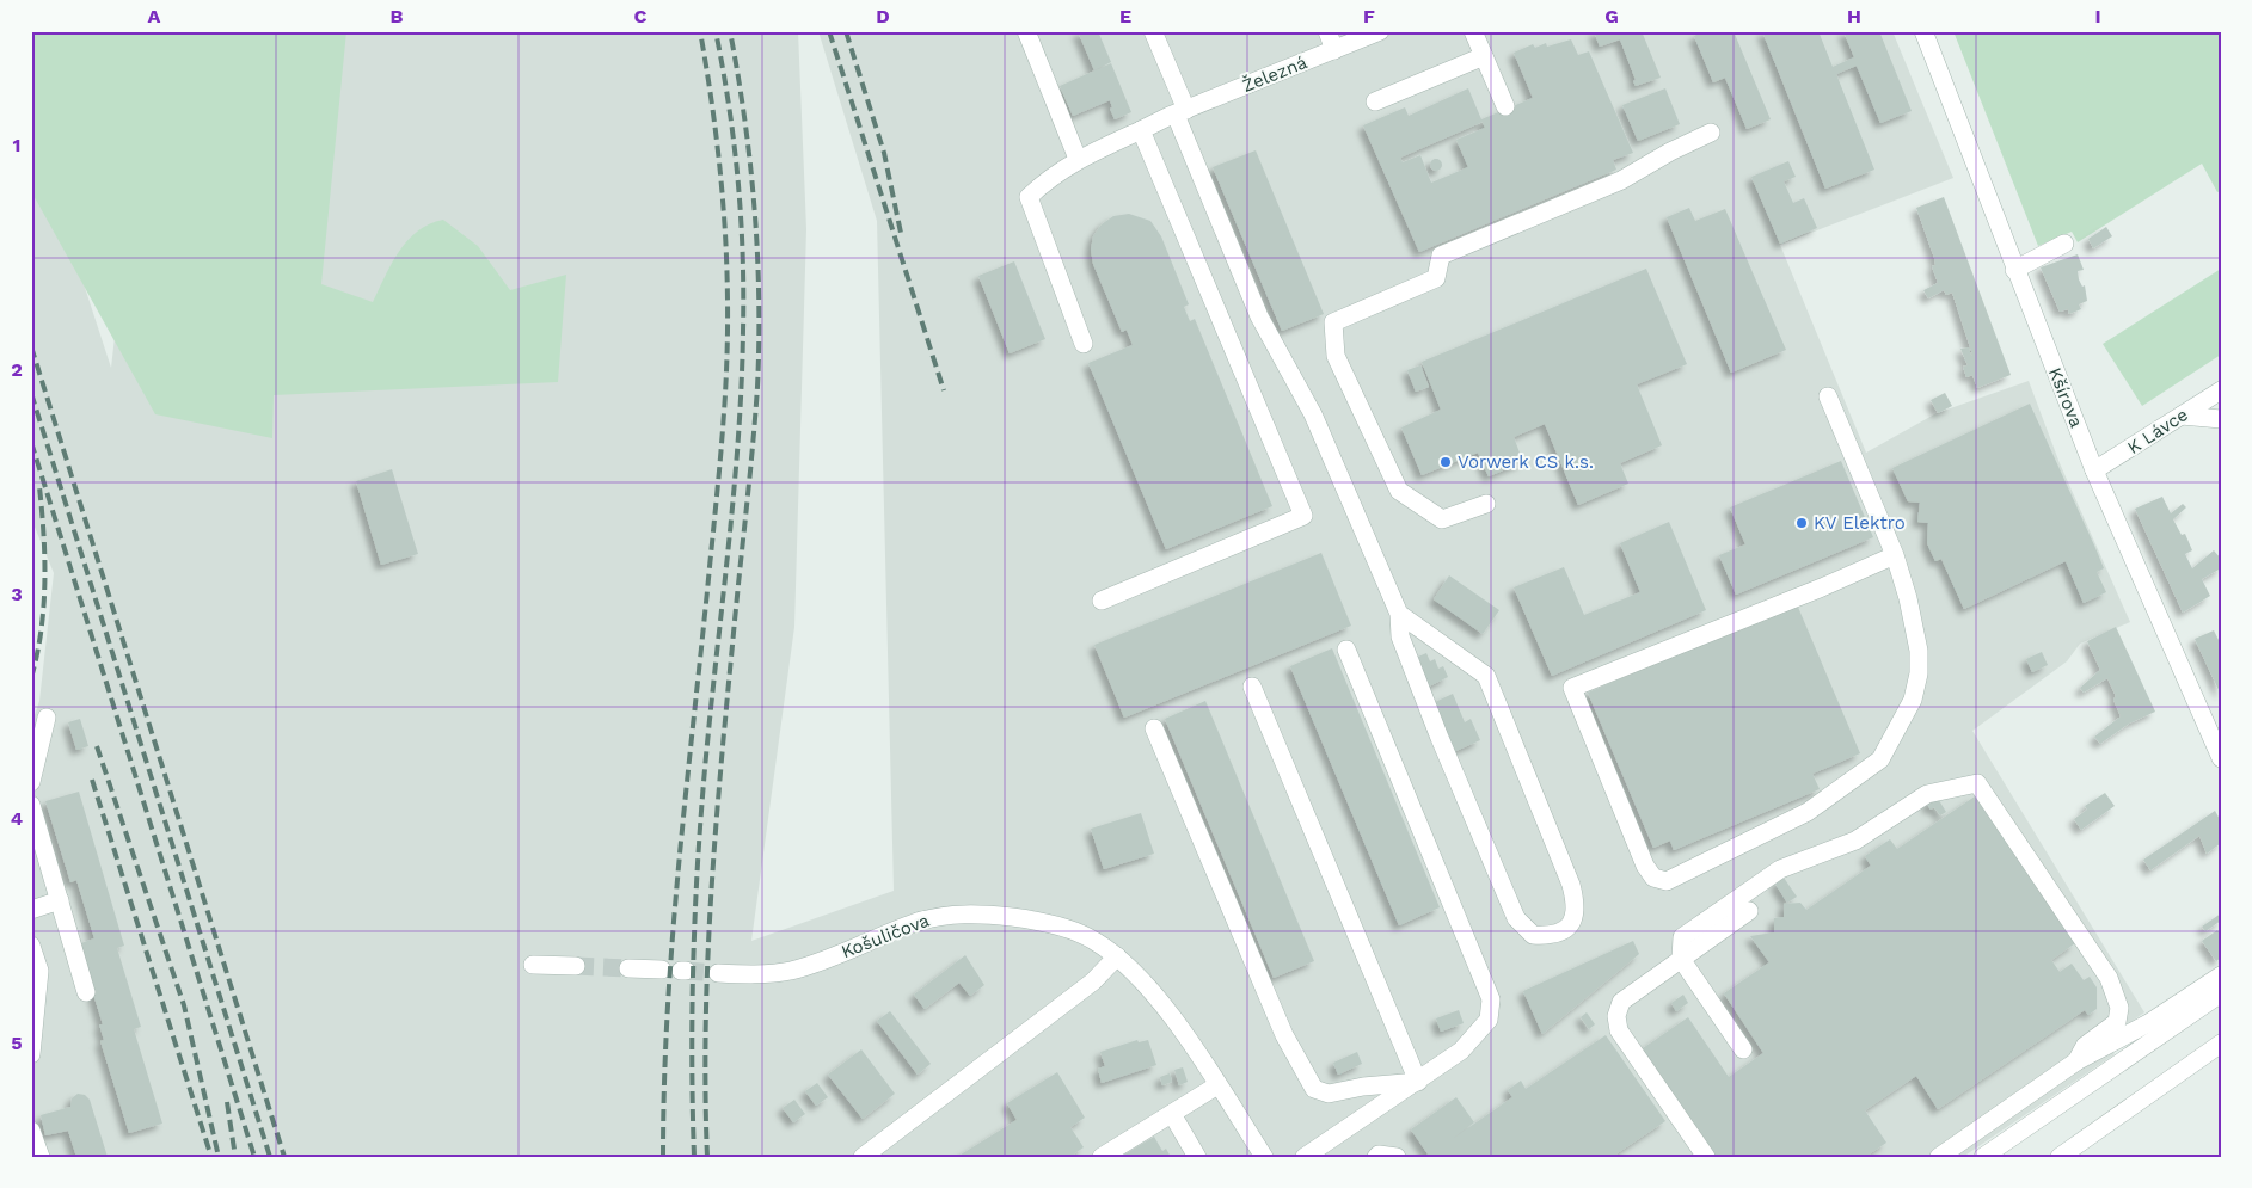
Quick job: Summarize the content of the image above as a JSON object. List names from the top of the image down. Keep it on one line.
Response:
{"streets":{"street":["Železná","Kšírova","K Lávce","Košuličova"]},"crossings":[["Kšírova","K Lávce"]],"places":["Vorwerk CS k.s.","KV Elektro"],"grid":{"columns":["A","B","C","D","E","F","G","H","I"],"rows":["1","2","3","4","5"]}}
